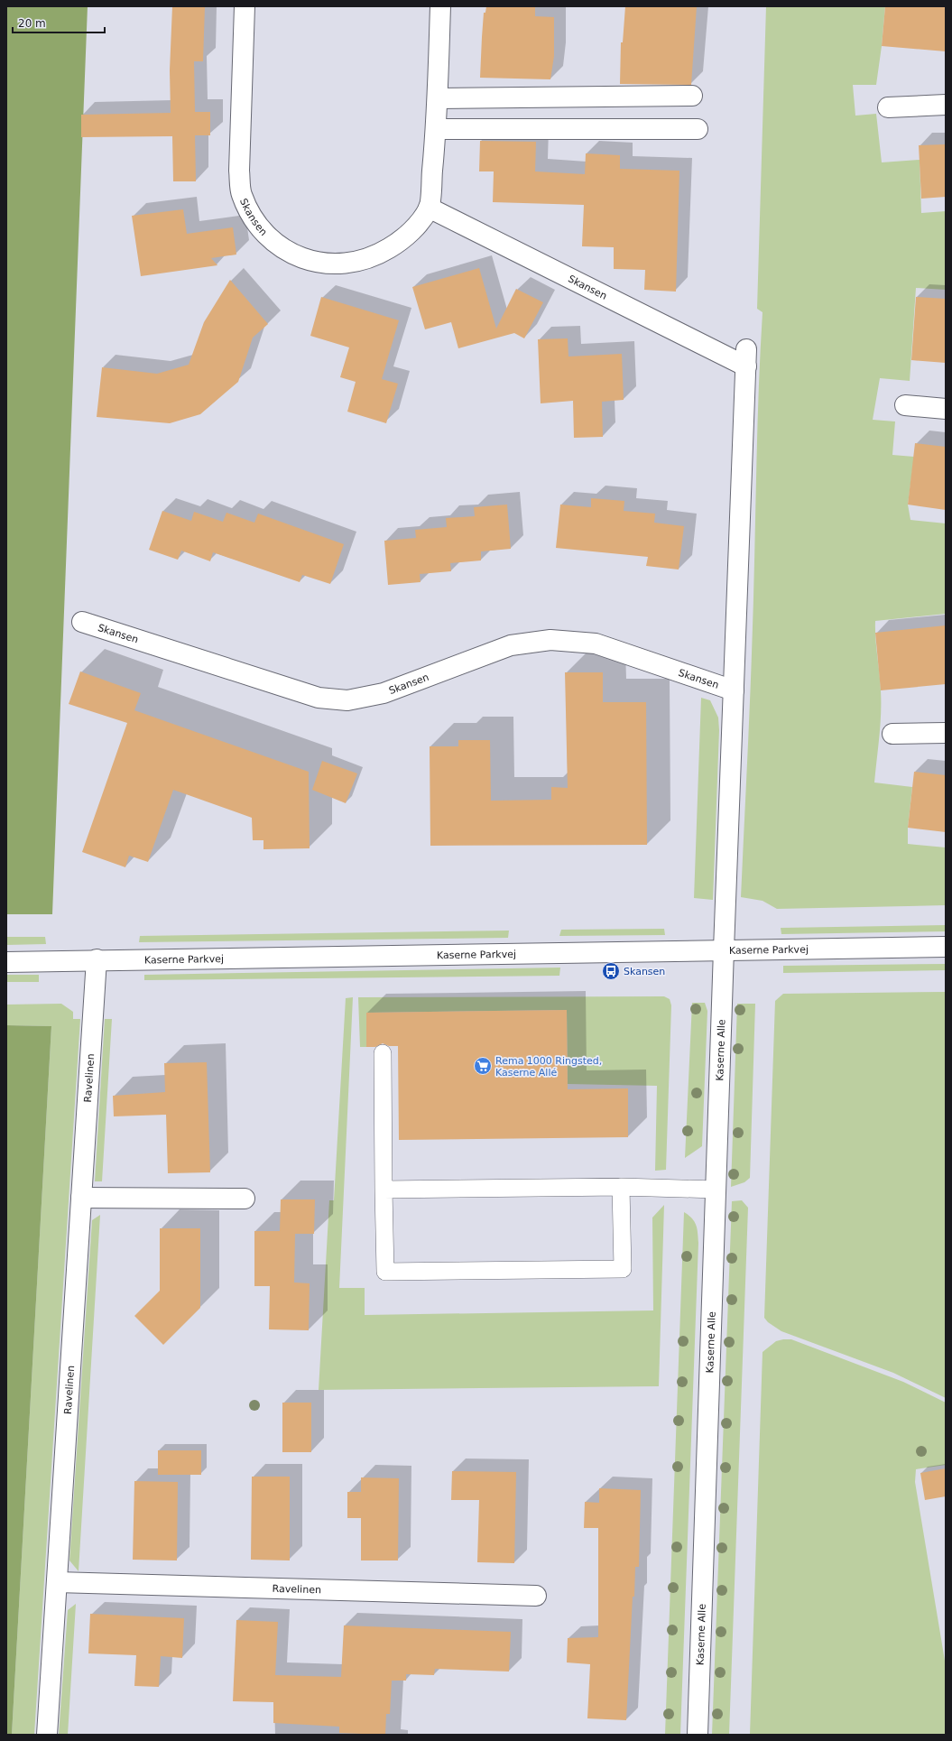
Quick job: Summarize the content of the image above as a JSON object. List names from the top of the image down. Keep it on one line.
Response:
{"streets":{"street":["Skansen","Kaserne Parkvej","Kaserne Alle","Ravelinen"]},"crossings":[["Skansen","Kaserne Parkvej"],["Skansen","Kaserne Alle"],["Kaserne Parkvej","Kaserne Alle"],["Kaserne Parkvej","Ravelinen"]],"places":{"bus stop":["Skansen"],"supermarket":["Rema 1000 Ringsted, Kaserne Allé"]},"scale_bar":"20 m"}
